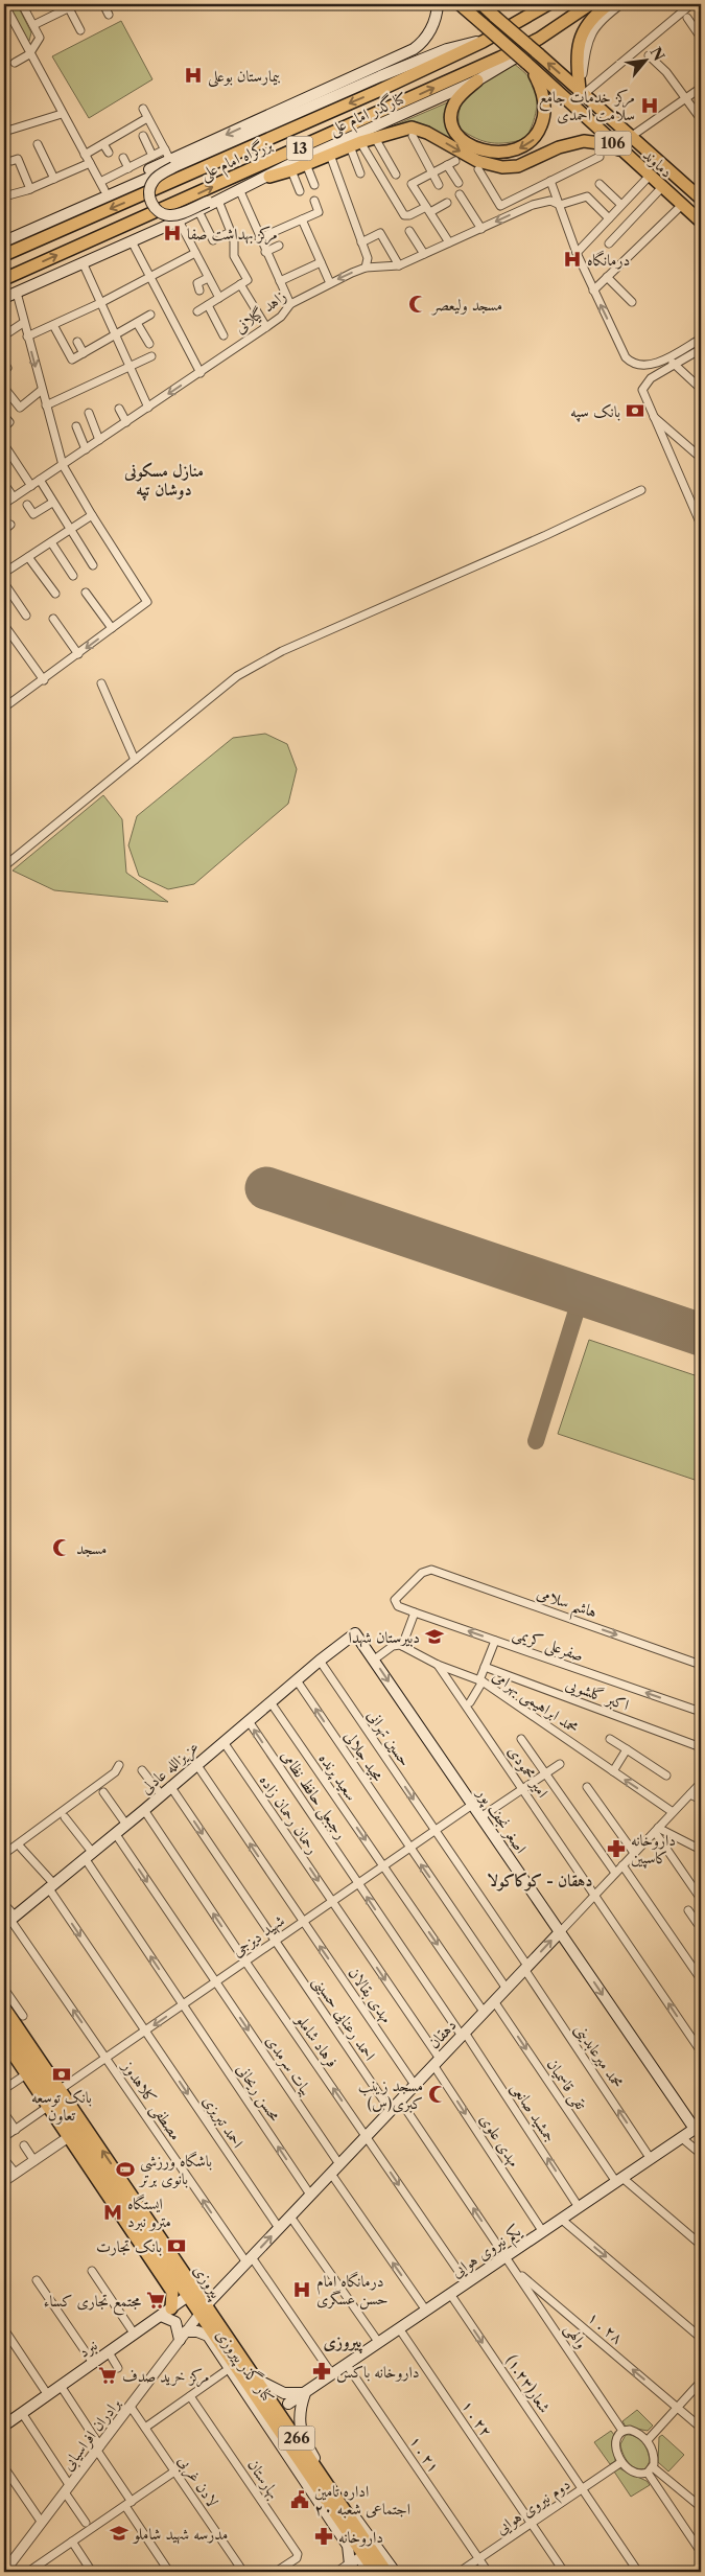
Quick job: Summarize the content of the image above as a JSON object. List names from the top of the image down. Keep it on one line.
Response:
{"streets":{"main road":["کنارگذر امام علی","106","13","بزرگراه امام علی","دماوند","عزیزالله عادلی","اصغر نجف پور","دهقان","یکم نیروی هوایی","پیروزی","نبرد","کنار گذر پیروزی","266"],"street":["زاهد گیلانی","هاشم سلامی","صفرعلی کریمی","اکبر گلشویی","محمد ابراهیمی بهرامی","حسین تهرانی","مجید جلالی","امیر محمودی","سعید پرنده","رجبعلی حافظ نظامی","رحمان رحمان زاده","شهید دیزجی","مهدی بقالان","احمد رعنایی حسینی","فرهاد شاملو","محمد میرعابدینی","بیات سرمدی","تقی قاسمیان","محسن ریحانی","مصطفی کلاهدوز","جمشید صانعی","احمد تبریزی","مهدی علوی","۱ . ۲۸","والهی","شعار(۱.۲۳)","۱ . ۲۲","برادران افراسیابی","۱ . ۲۱","بهارستان","لادن غربی","دوم نیروی هوایی"]},"crossings":[["کنارگذر امام علی","بزرگراه امام علی"],["106","دماوند"],["هاشم سلامی","صفرعلی کریمی"],["محمد ابراهیمی بهرامی","امیر محمودی"],["محمد ابراهیمی بهرامی","دهقان"],["حسین تهرانی","عزیزالله عادلی"],["حسین تهرانی","شهید دیزجی"],["حسین تهرانی","دهقان"],["حسین تهرانی","محمد میرعابدینی"],["مجید جلالی","عزیزالله عادلی"],["مجید جلالی","شهید دیزجی"],["مجید جلالی","دهقان"],["عزیزالله عادلی","سعید پرنده"],["عزیزالله عادلی","رجبعلی حافظ نظامی"],["عزیزالله عادلی","رحمان رحمان زاده"],["عزیزالله عادلی","اصغر نجف پور"],["عزیزالله عادلی","مهدی بقالان"],["عزیزالله عادلی","احمد رعنایی حسینی"],["عزیزالله عادلی","فرهاد شاملو"],["عزیزالله عادلی","بیات سرمدی"],["عزیزالله عادلی","محسن ریحانی"],["عزیزالله عادلی","مصطفی کلاهدوز"],["عزیزالله عادلی","احمد تبریزی"],["امیر محمودی","دهقان"],["سعید پرنده","شهید دیزجی"],["سعید پرنده","دهقان"],["رجبعلی حافظ نظامی","شهید دیزجی"],["رجبعلی حافظ نظامی","دهقان"],["رجبعلی حافظ نظامی","جمشید صانعی"],["رحمان رحمان زاده","شهید دیزجی"],["رحمان رحمان زاده","دهقان"],["رحمان رحمان زاده","مهدی علوی"],["اصغر نجف پور","شهید دیزجی"],["اصغر نجف پور","دهقان"],["اصغر نجف پور","یکم نیروی هوایی"],["شهید دیزجی","مهدی بقالان"],["شهید دیزجی","احمد رعنایی حسینی"],["شهید دیزجی","فرهاد شاملو"],["شهید دیزجی","بیات سرمدی"],["شهید دیزجی","محسن ریحانی"],["شهید دیزجی","مصطفی کلاهدوز"],["شهید دیزجی","احمد تبریزی"],["شهید دیزجی","پیروزی"],["مهدی بقالان","دهقان"],["احمد رعنایی حسینی","دهقان"],["دهقان","فرهاد شاملو"],["دهقان","محمد میرعابدینی"],["دهقان","بیات سرمدی"],["دهقان","تقی قاسمیان"],["دهقان","محسن ریحانی"],["دهقان","مصطفی کلاهدوز"],["دهقان","جمشید صانعی"],["دهقان","احمد تبریزی"],["دهقان","مهدی علوی"],["دهقان","پیروزی"],["دهقان","والهی"],["دهقان","برادران افراسیابی"],["فرهاد شاملو","یکم نیروی هوایی"],["محمد میرعابدینی","یکم نیروی هوایی"],["تقی قاسمیان","یکم نیروی هوایی"],["مصطفی کلاهدوز","یکم نیروی هوایی"],["جمشید صانعی","یکم نیروی هوایی"],["مهدی علوی","یکم نیروی هوایی"],["یکم نیروی هوایی","والهی"],["یکم نیروی هوایی","شعار(۱.۲۳)"],["یکم نیروی هوایی","۱ . ۲۲"],["یکم نیروی هوایی","۱ . ۲۱"],["پیروزی","نبرد"],["پیروزی","کنار گذر پیروزی"],["پیروزی","برادران افراسیابی"],["۱ . ۲۸","والهی"],["والهی","دوم نیروی هوایی"],["کنار گذر پیروزی","برادران افراسیابی"],["شعار(۱.۲۳)","دوم نیروی هوایی"],["۱ . ۲۲","دوم نیروی هوایی"],["برادران افراسیابی","لادن غربی"],["۱ . ۲۱","دوم نیروی هوایی"]],"one_way":["هاشم سلامی","صفرعلی کریمی","حسین تهرانی","مجید جلالی","سعید پرنده","رجبعلی حافظ نظامی","رحمان رحمان زاده","اصغر نجف پور","مهدی بقالان","احمد رعنایی حسینی","محمد میرعابدینی","بیات سرمدی","تقی قاسمیان","محسن ریحانی","مصطفی کلاهدوز","جمشید صانعی","احمد تبریزی","مهدی علوی","۱ . ۲۸","والهی","شعار(۱.۲۳)"],"districts":["منازل مسکونی دوشان تپه","دهقان - کوکاکولا","پیروزی"],"places":{"hospital":["بیمارستان بوعلی","مرکز خدمات جامع سلامت احمدی","مرکز بهداشت صفا","درمانگاه","درمانگاه امام حسن عسگری"],"mosque":["مسجد ولیعصر","مسجد","مسجد زینب کبری(س)"],"bank":["بانک سپه","بانک توسعه تعاون","بانک تجارت"],"school or university":["دبیرستان شهدا","مدرسه شهید شاملو"],"pharmacy":["داروخانه کاسپین","داروخانه باکس","داروخانه"],"sports":["باشگاه ورزشی بانوی برتر"],"metro station":["ایستگاه مترو نبرد"],"supermarket":["مجتمع تجاری کساء","مرکز خرید صدف"],"public building":["اداره تامین اجتماعی شعبه ۲۰"]},"north":"top right"}
